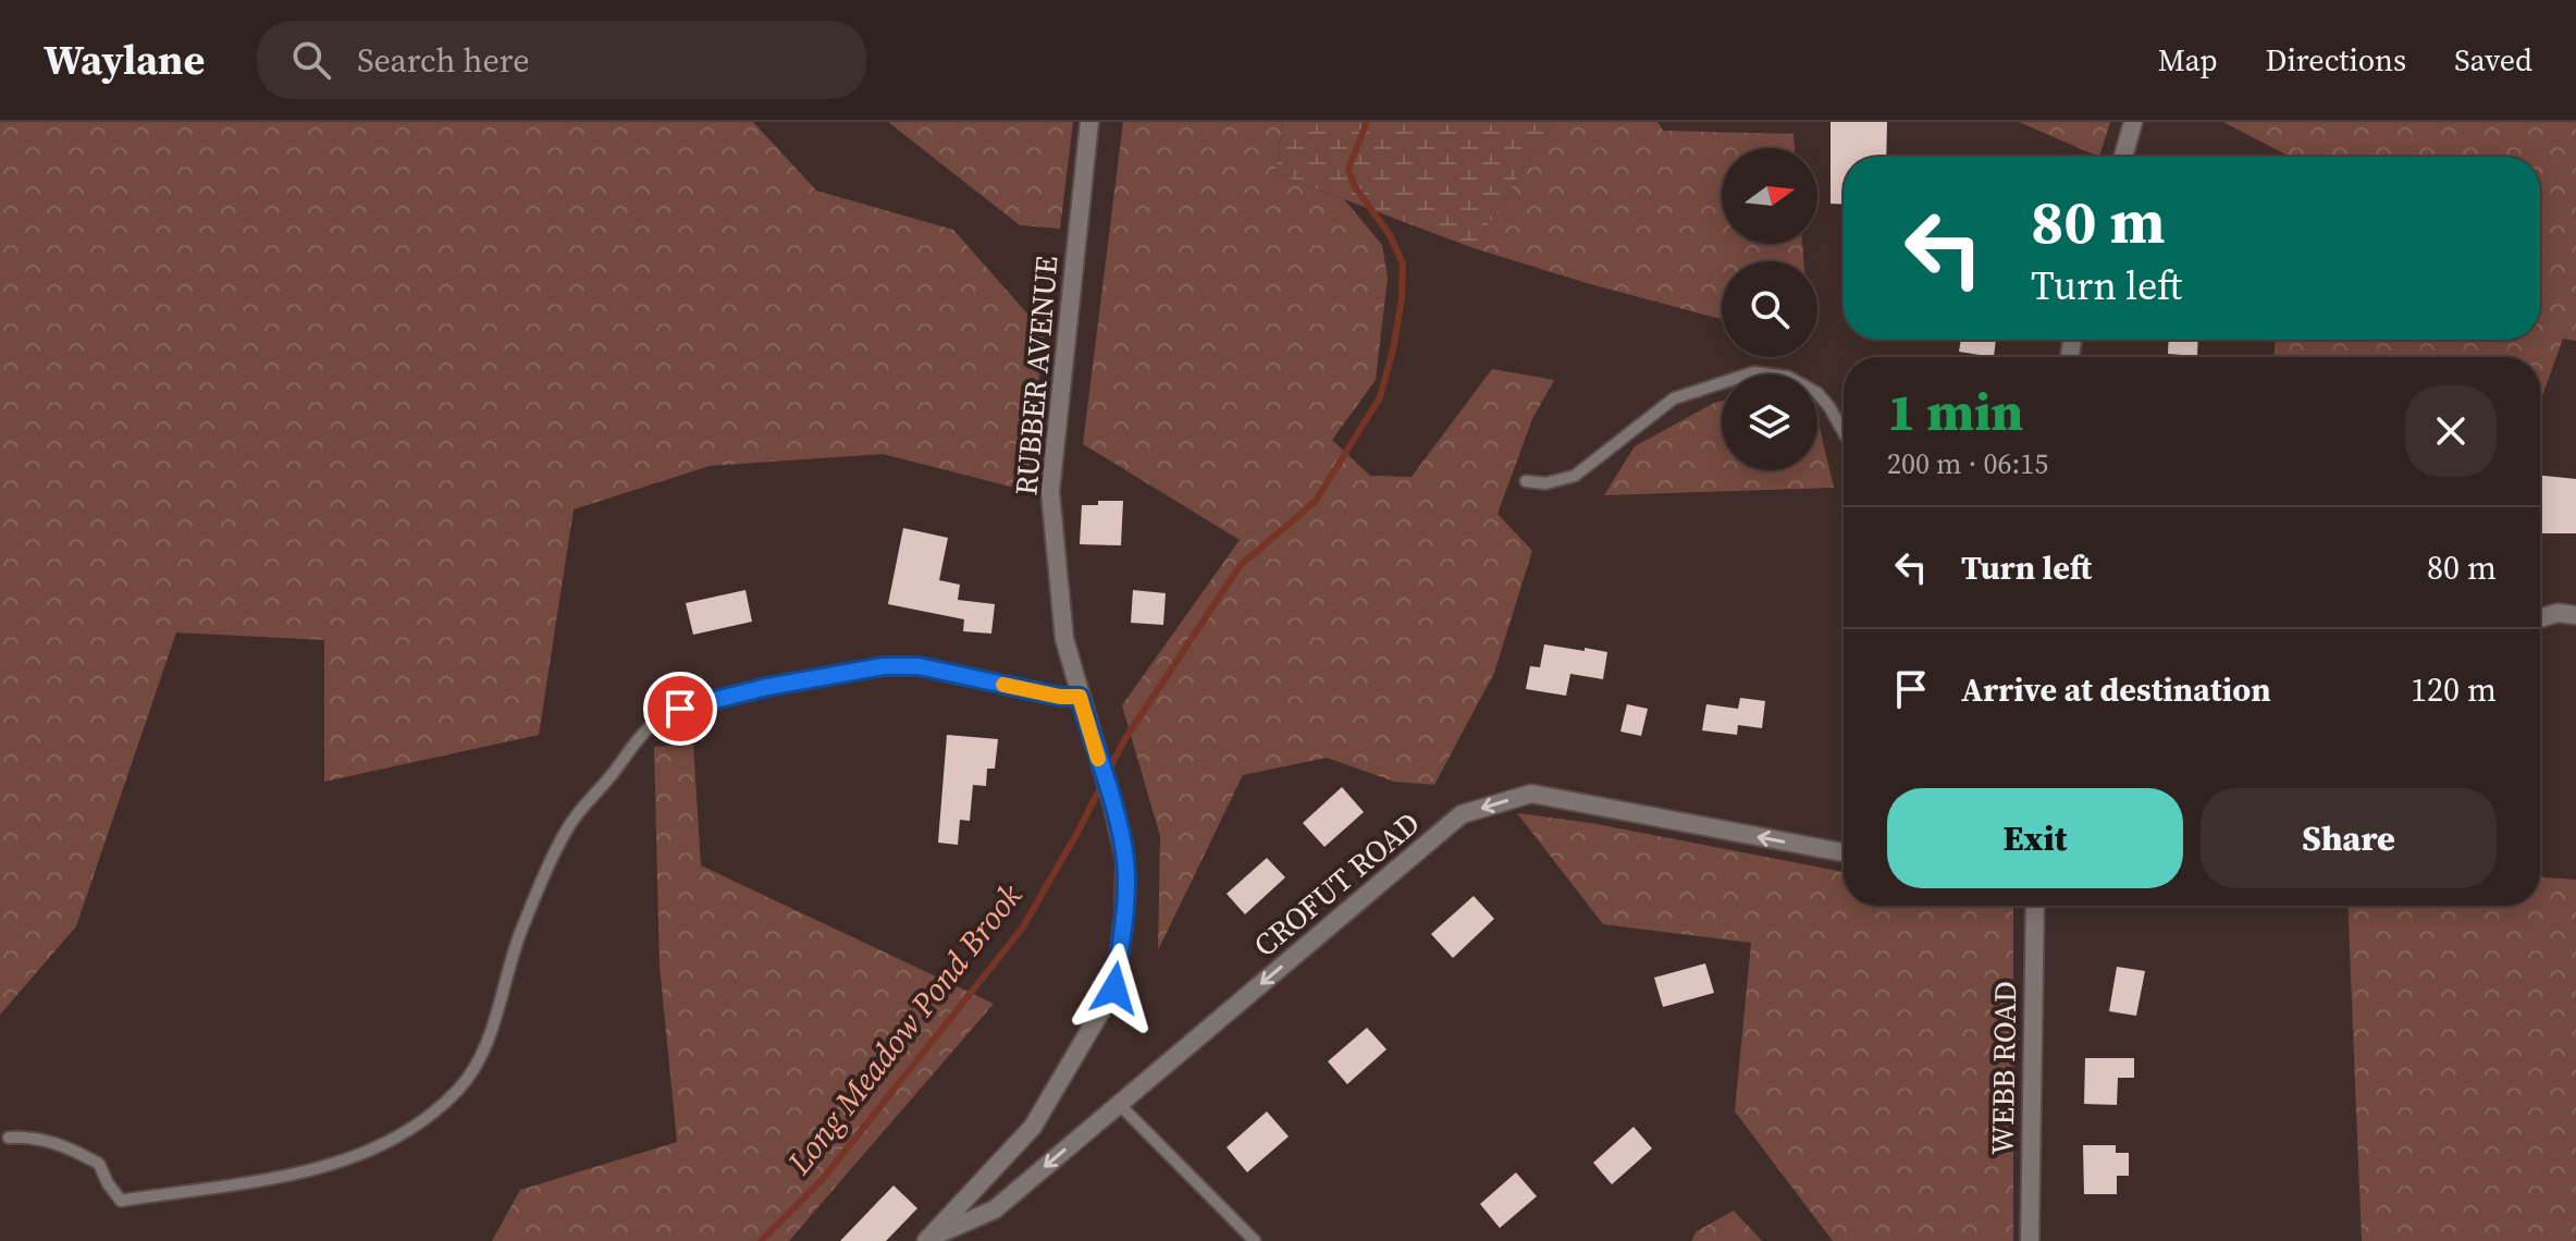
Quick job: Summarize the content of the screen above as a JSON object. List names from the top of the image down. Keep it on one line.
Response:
{"streets":{"street":["RUBBER AVENUE","CROFUT ROAD","WEBB ROAD"]},"crossings":[["RUBBER AVENUE","CROFUT ROAD"]],"one_way":["CROFUT ROAD"],"water":["Long Meadow Pond Brook"],"north":"right","page":{"header":"Waylane","search":"Search here","nav":["Map","Directions","Saved"],"turn":["80 m","Turn left"],"heading":["1 min","200 m · 06:15"],"list":[{"name":"Turn left","value":"80 m"},{"name":"Arrive at destination","value":"120 m"}],"buttons":["Exit","Share"]}}
